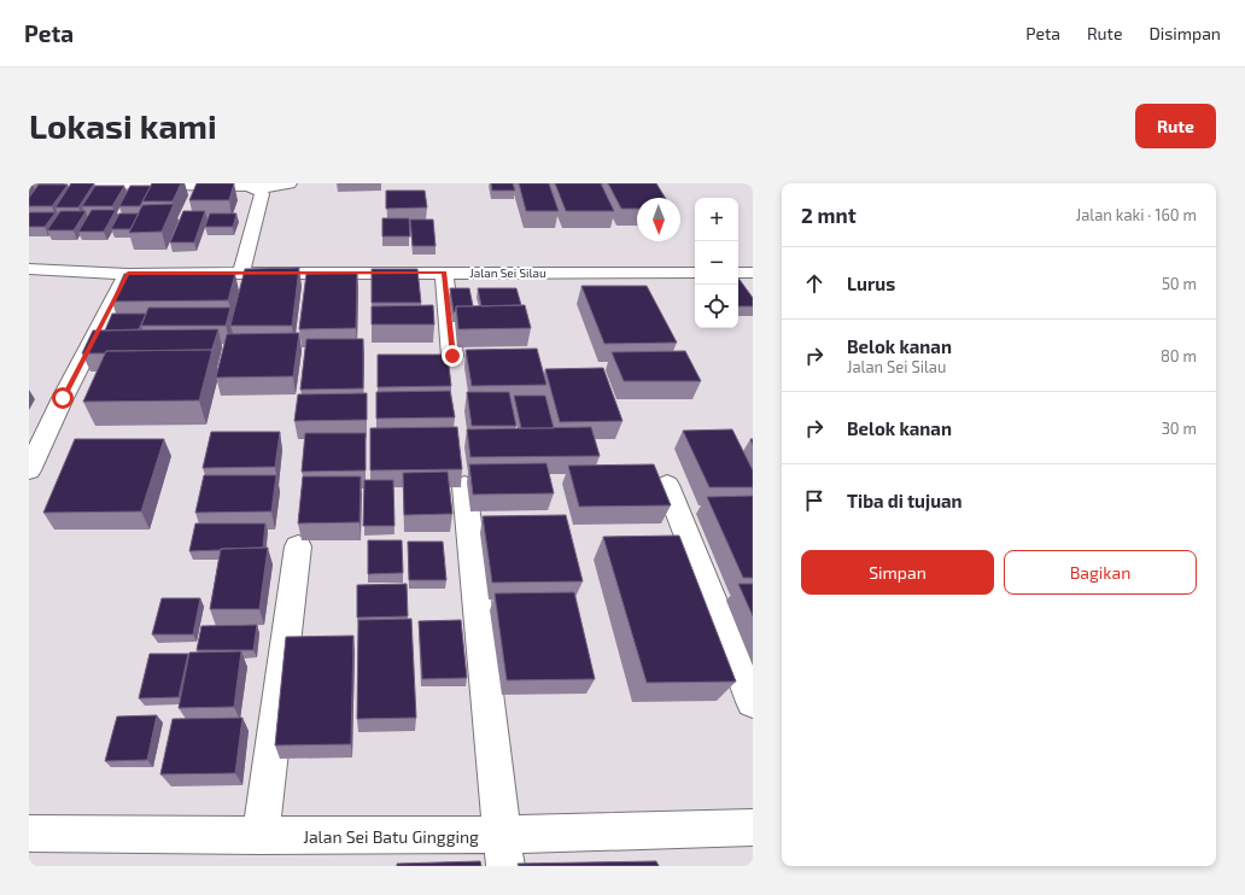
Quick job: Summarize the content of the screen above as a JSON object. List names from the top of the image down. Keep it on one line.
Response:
{"streets":{"street":["Jalan Sei Silau","Jalan Sei Batu Gingging"]},"north":"bottom","page":{"header":"Peta","nav":["Peta","Rute","Disimpan"],"buttons":["Rute",["Simpan","Bagikan"]],"title":"Lokasi kami","heading":["2 mnt","Jalan kaki · 160 m"],"map_buttons":["+","−"],"list":[["Lurus","50 m"],["Belok kanan","Jalan Sei Silau","80 m"],["Belok kanan","30 m"],"Tiba di tujuan"]}}
